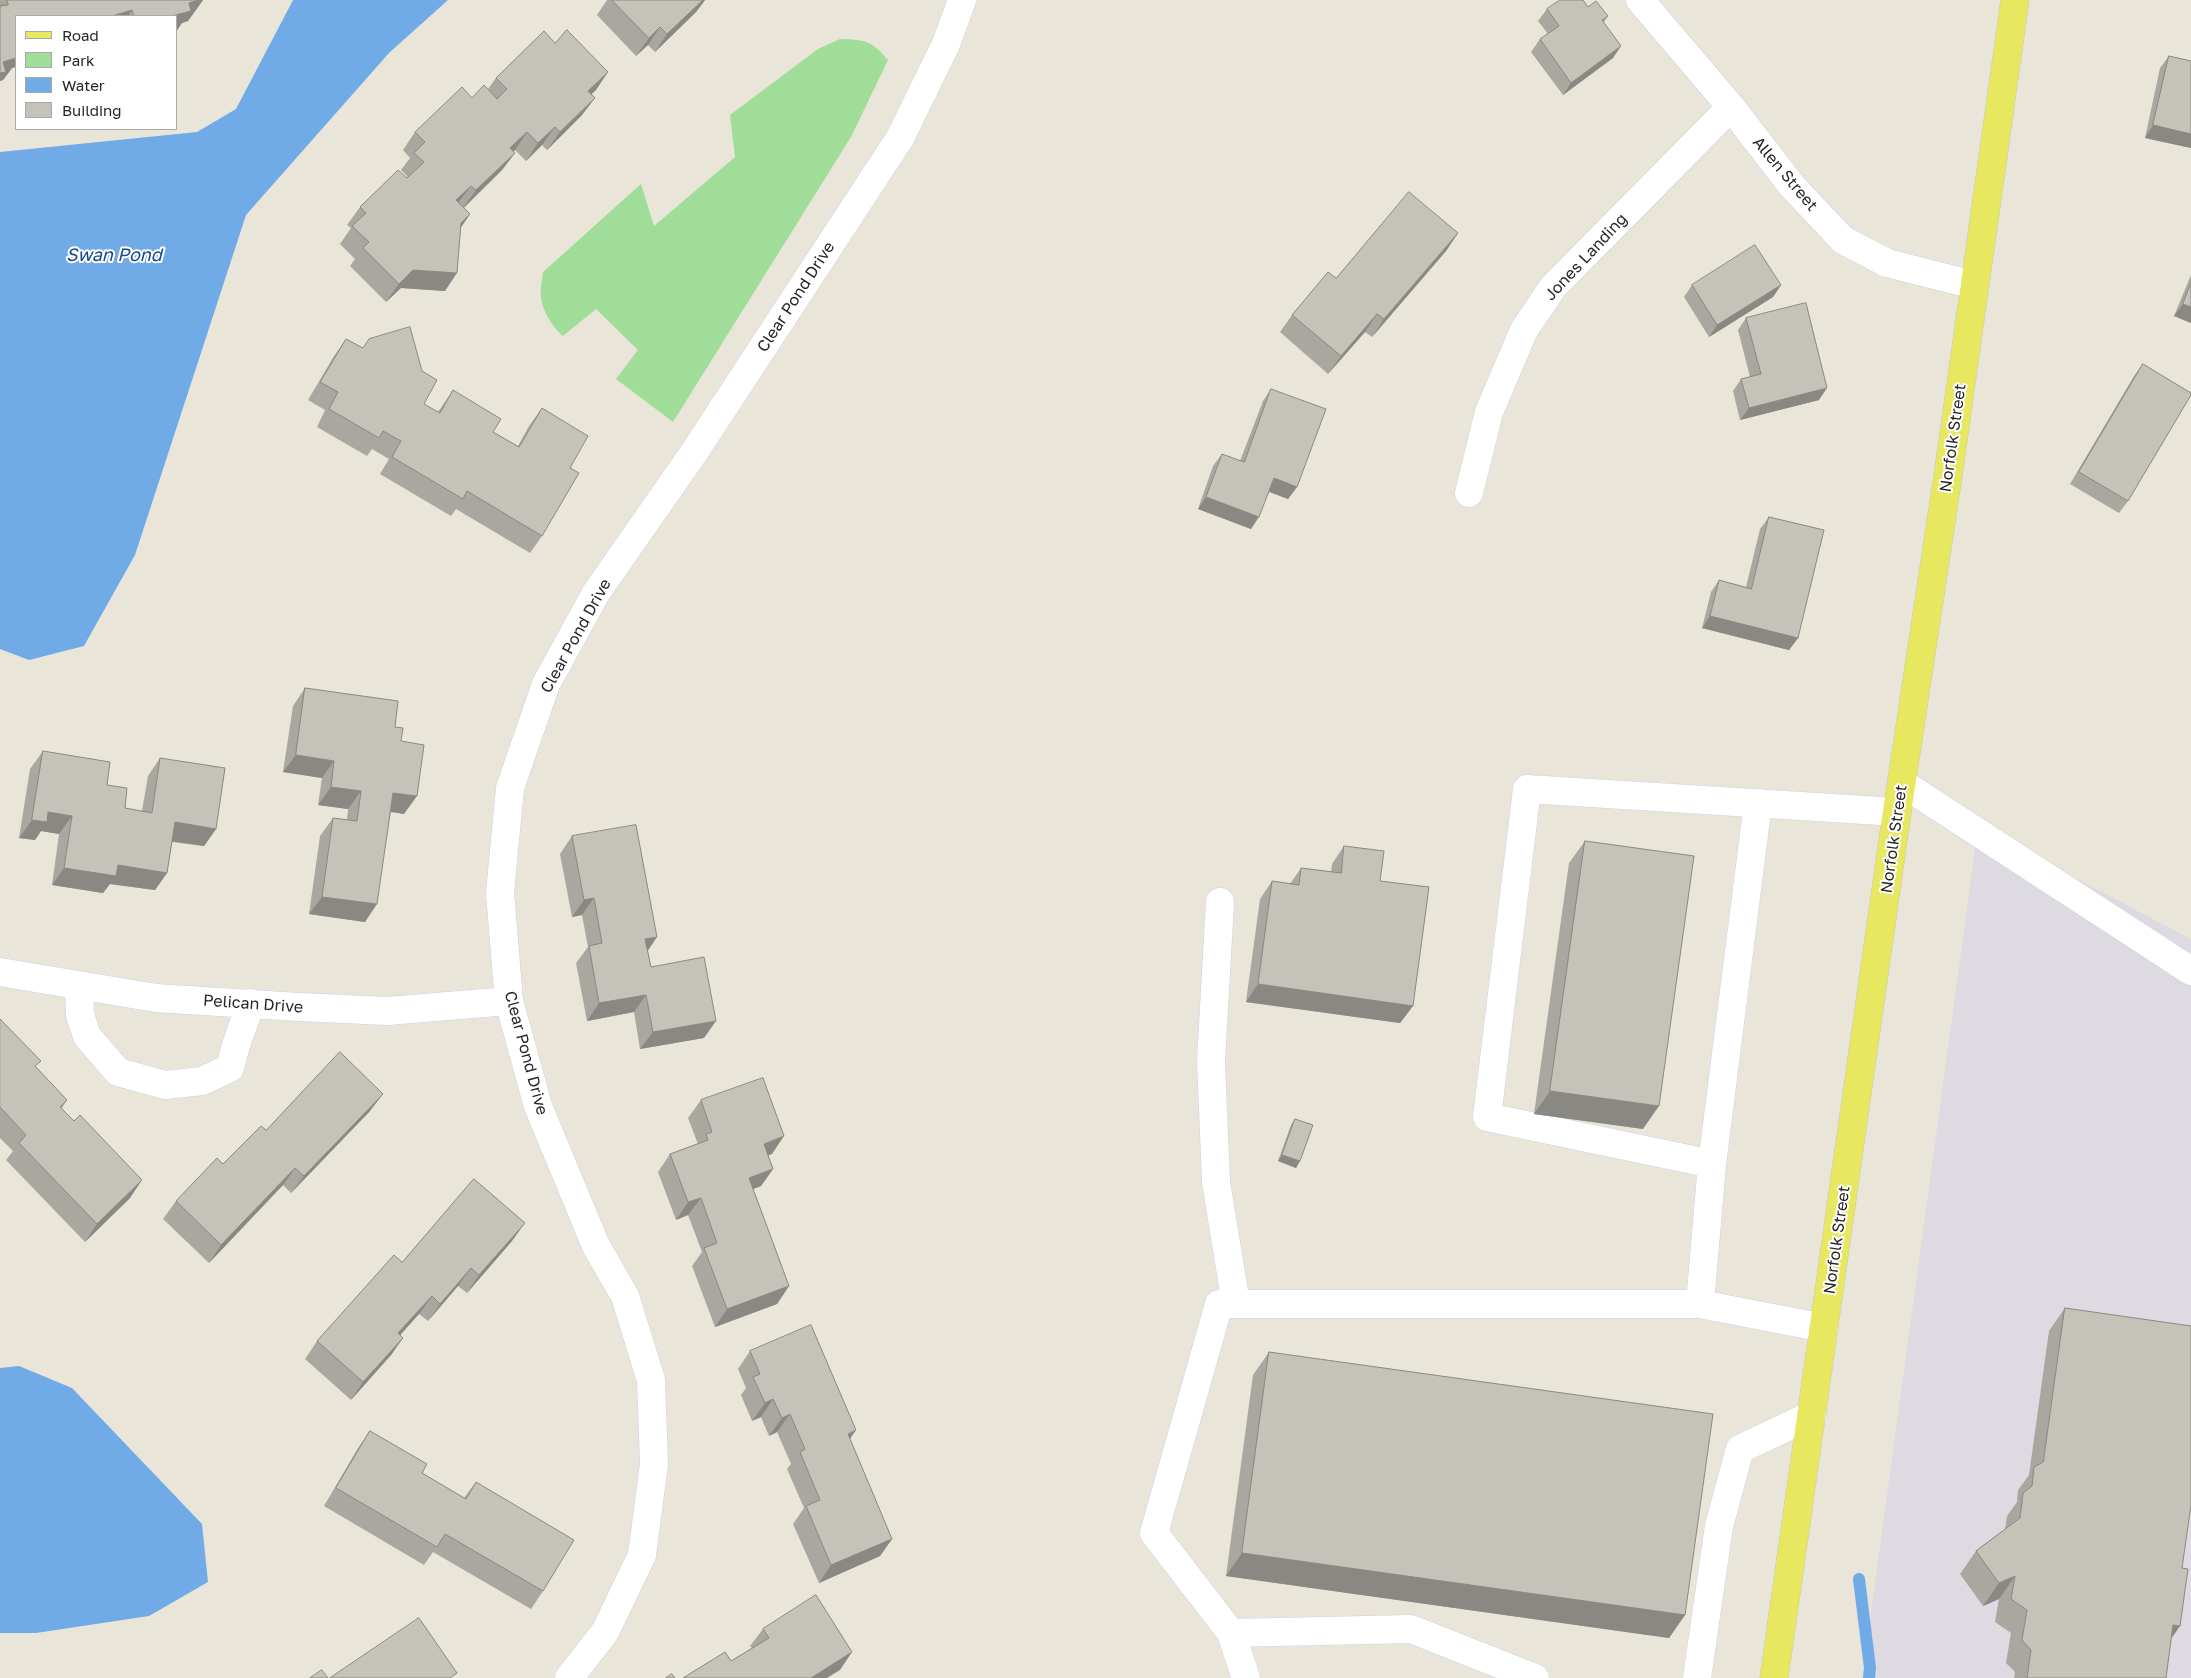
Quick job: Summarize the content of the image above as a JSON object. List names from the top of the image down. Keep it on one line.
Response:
{"streets":{"main road":["Norfolk Street"],"street":["Allen Street","Jones Landing","Clear Pond Drive","Pelican Drive"]},"crossings":[["Allen Street","Jones Landing"],["Allen Street","Norfolk Street"],["Clear Pond Drive","Pelican Drive"]],"water":["Swan Pond"],"legend":["Road","Park","Water","Building"]}
